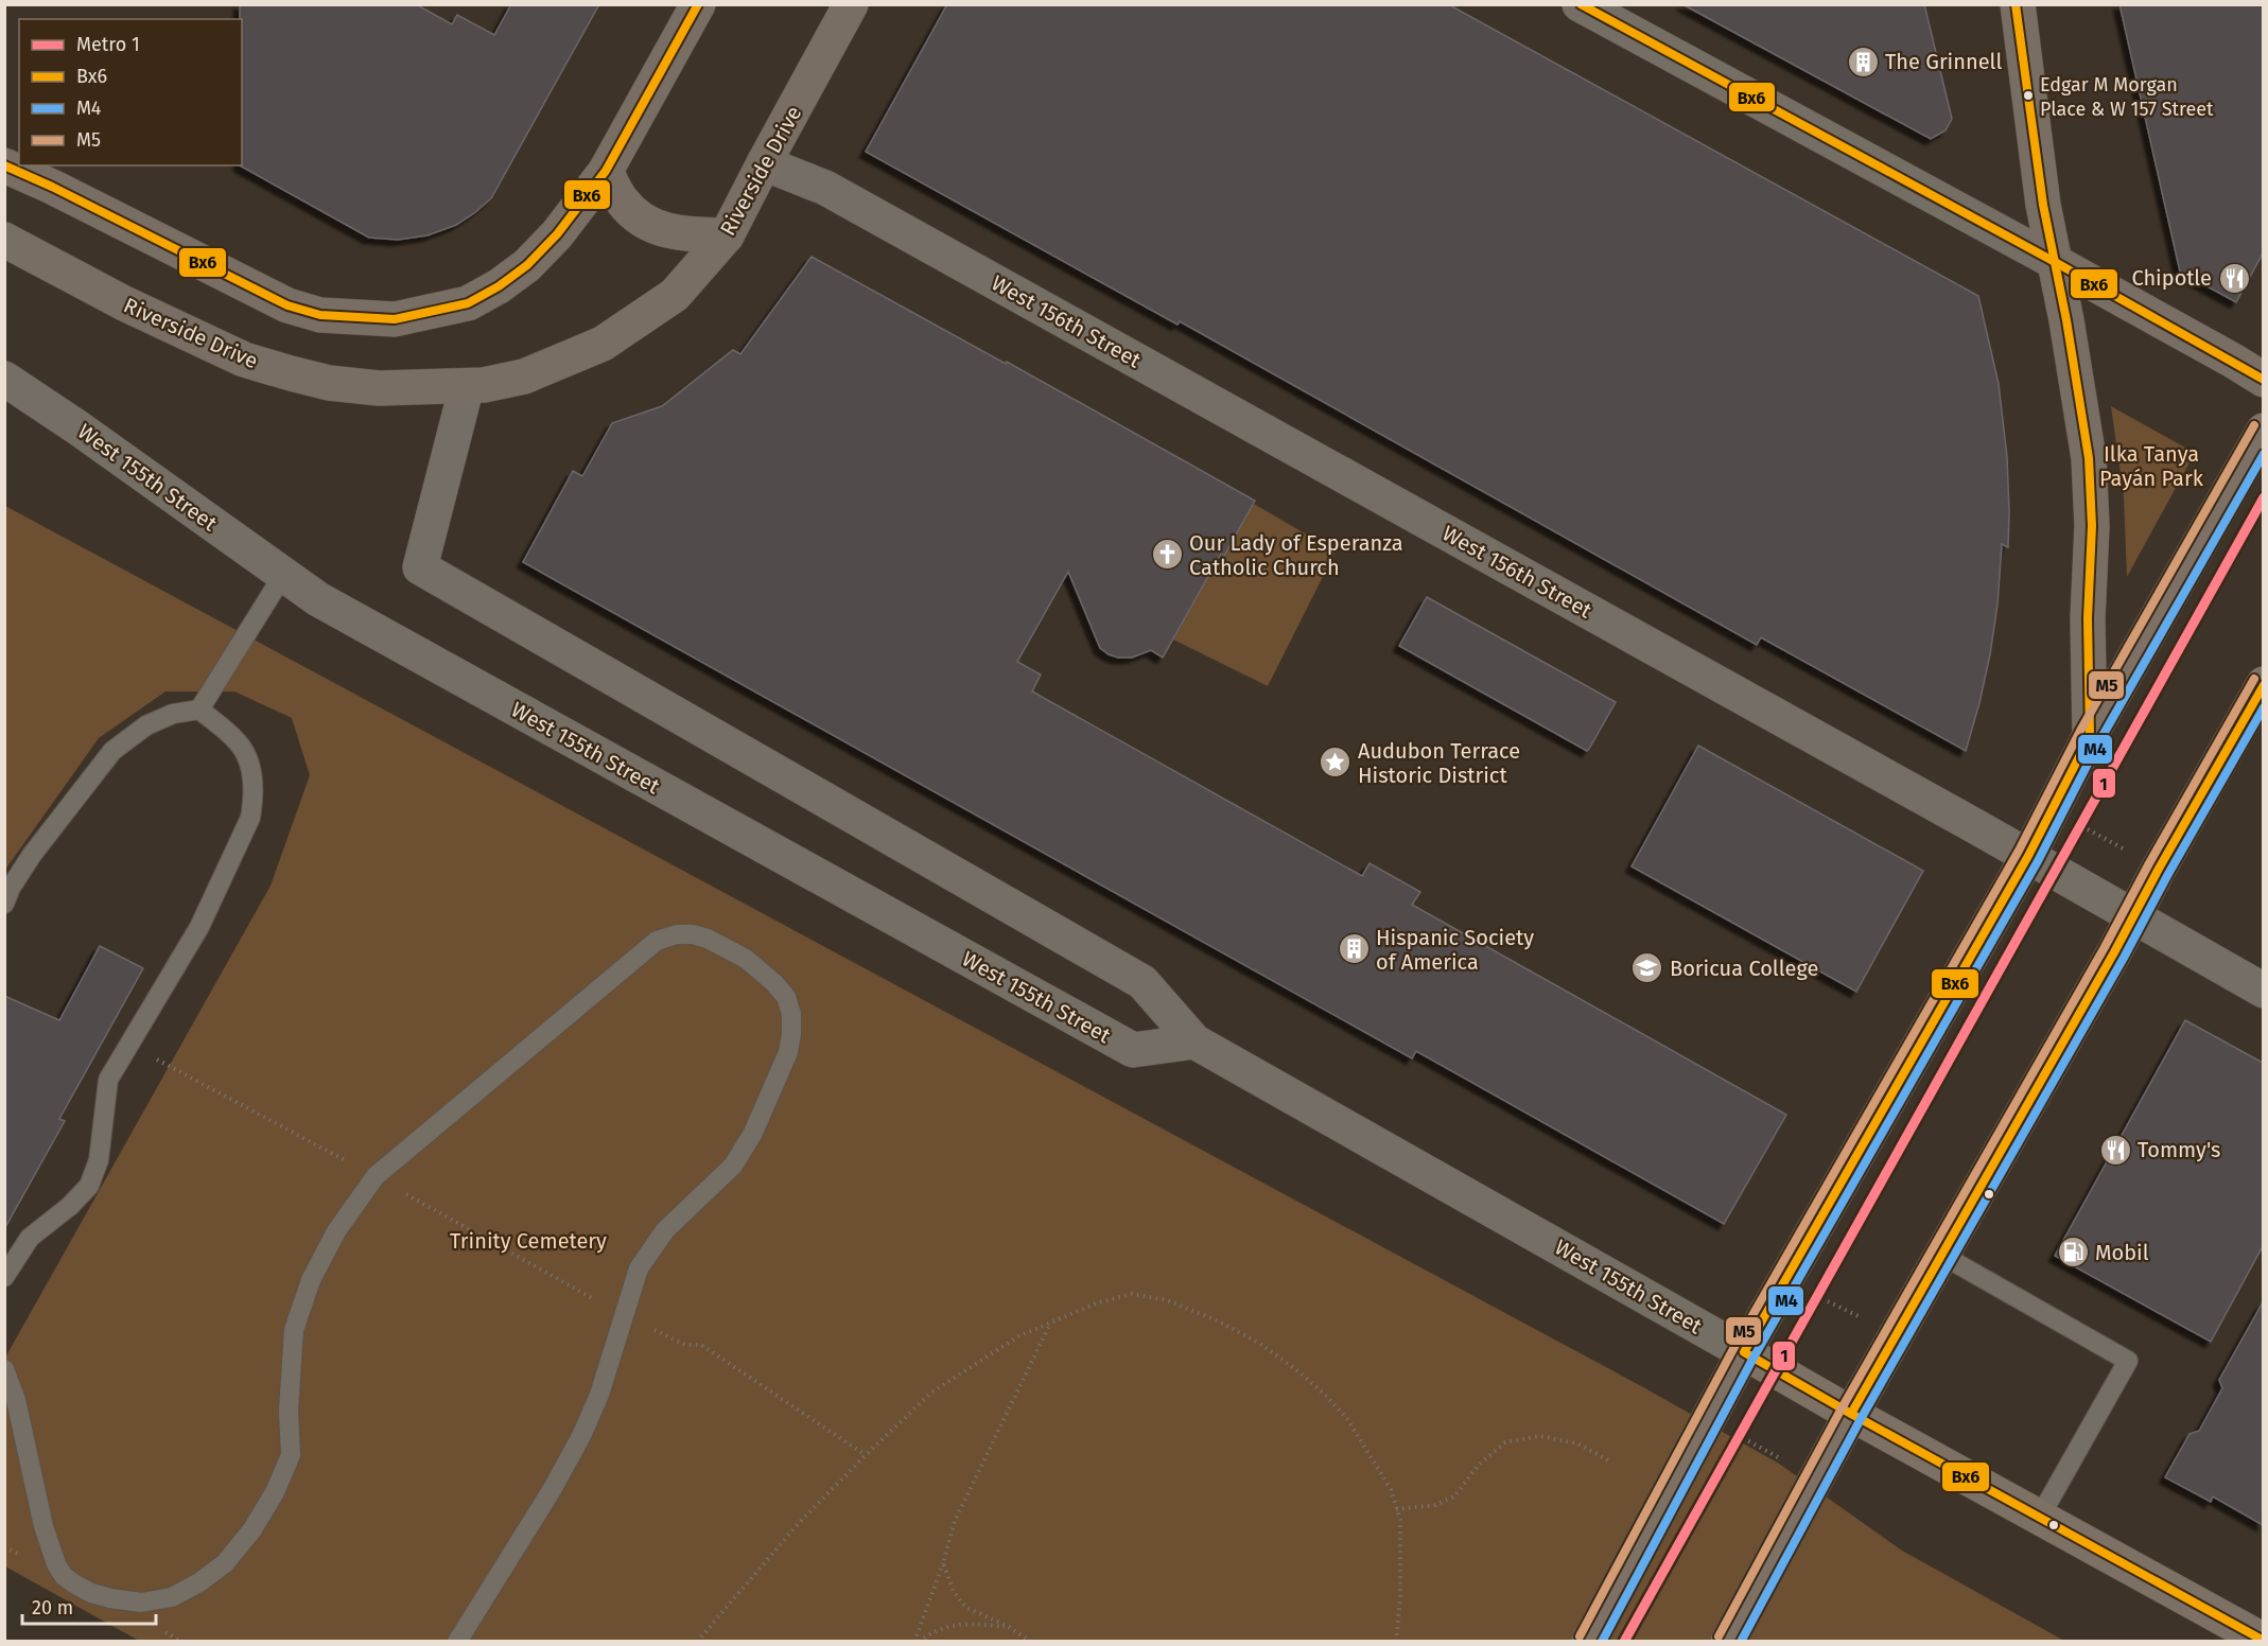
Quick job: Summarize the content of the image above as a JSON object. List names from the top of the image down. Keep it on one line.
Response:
{"streets":{"main road":["Riverside Drive","West 155th Street"],"street":["West 156th Street"]},"crossings":[["Riverside Drive","West 156th Street"],["Riverside Drive","West 155th Street"]],"parks":["Ilka Tanya Payán Park","Trinity Cemetery"],"places":{"building":["The Grinnell","Hispanic Society of America"],"other":["Edgar M Morgan Place & W 157 Street"],"restaurant":["Chipotle","Tommy's"],"church":["Our Lady of Esperanza Catholic Church"],"place":["Audubon Terrace Historic District"],"school or university":["Boricua College"],"fuel station":["Mobil"]},"lines":["transit line Bx6","transit line M5","transit line M4","metro line 1"],"legend":["Metro 1","Bx6","M4","M5"],"scale_bar":"20 m"}
